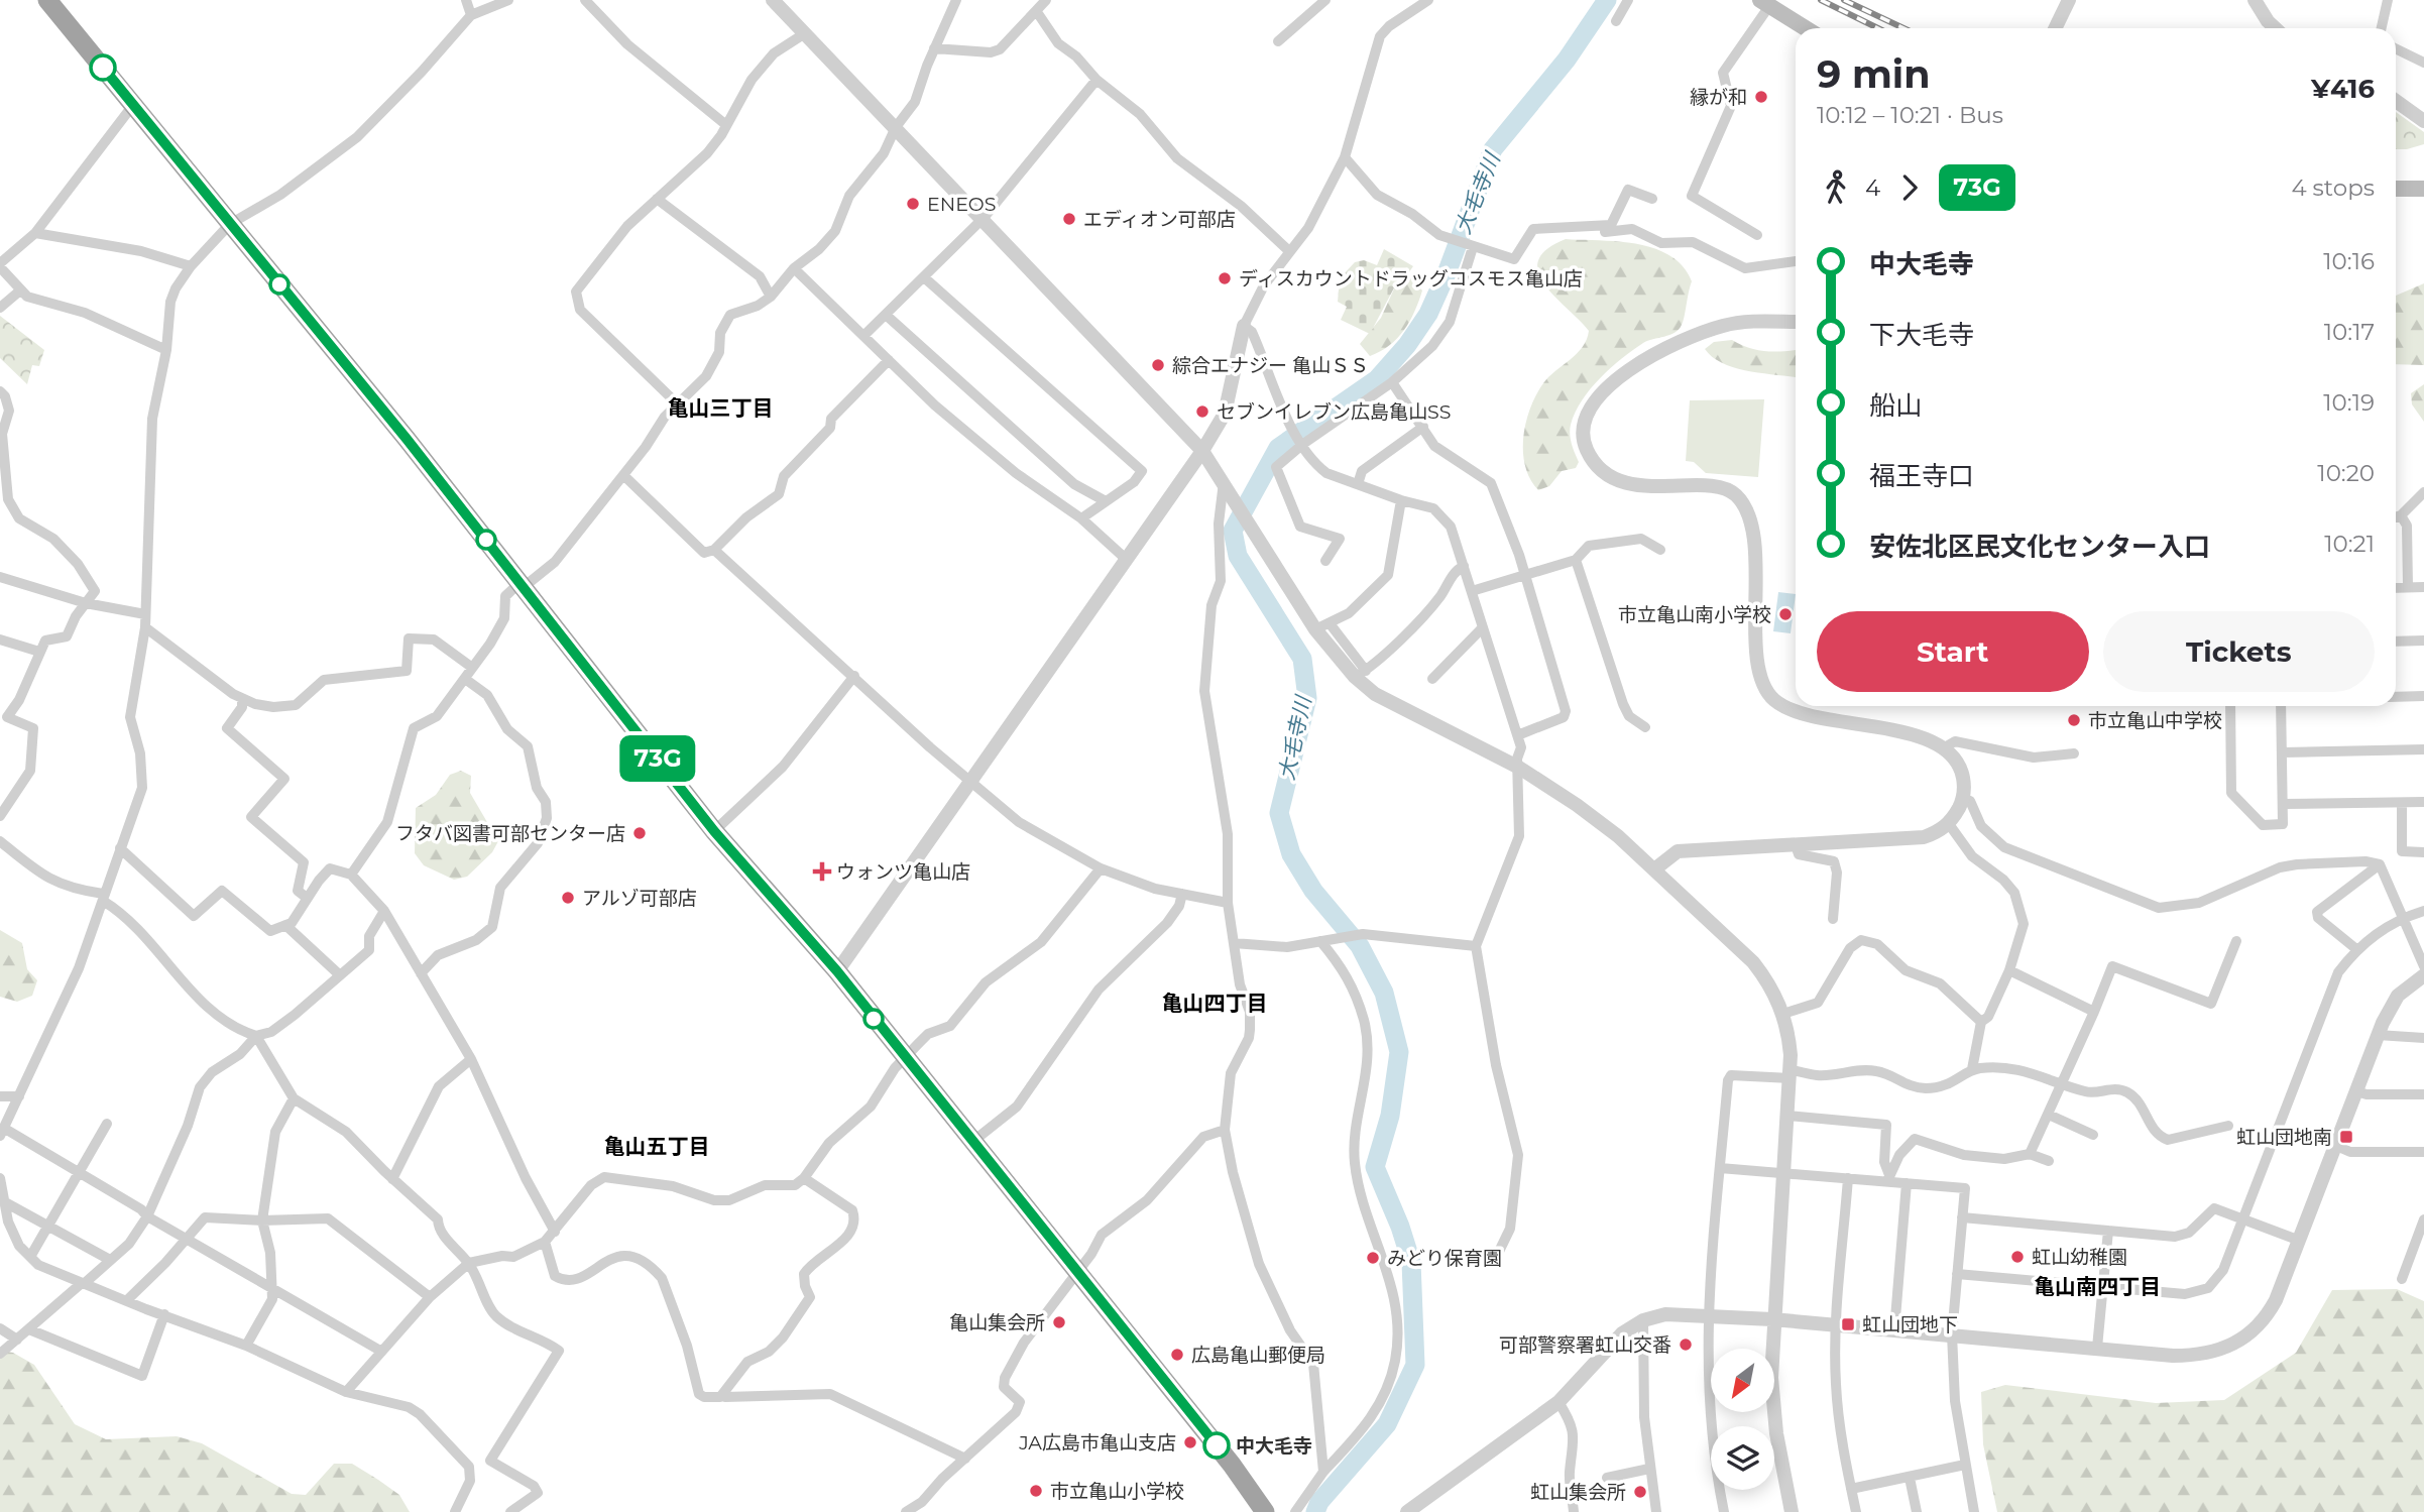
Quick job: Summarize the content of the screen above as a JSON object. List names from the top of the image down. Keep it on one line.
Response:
{"districts":["亀山三丁目","亀山四丁目","亀山五丁目","亀山南四丁目"],"water":["大毛寺川"],"places":{"other":["縁が和","ENEOS","エディオン可部店","ディスカウントドラッグコスモス亀山店","綜合エナジー 亀山ＳＳ","セブンイレブン広島亀山SS","市立亀山南小学校","市立亀山中学校","フタバ図書可部センター店","アルゾ可部店","虹山幼稚園","みどり保育園","亀山集会所","可部警察署虹山交番","広島亀山郵便局","JA広島市亀山支店","中大毛寺","市立亀山小学校","虹山集会所"],"health":["ウォンツ亀山店"],"transit":["虹山団地南","虹山団地下"]},"lines":["bus line 73G"],"north":"bottom left","page":{"on_map":"73G","heading":["9 min","10:12 – 10:21 · Bus","¥416"],"legs":["4","73G","4 stops"],"list":[{"name":"中大毛寺","value":"10:16"},{"name":"下大毛寺","value":"10:17"},{"name":"船山","value":"10:19"},{"name":"福王寺口","value":"10:20"},{"name":"安佐北区民文化センター入口","value":"10:21"}],"buttons":["Start","Tickets"]}}
